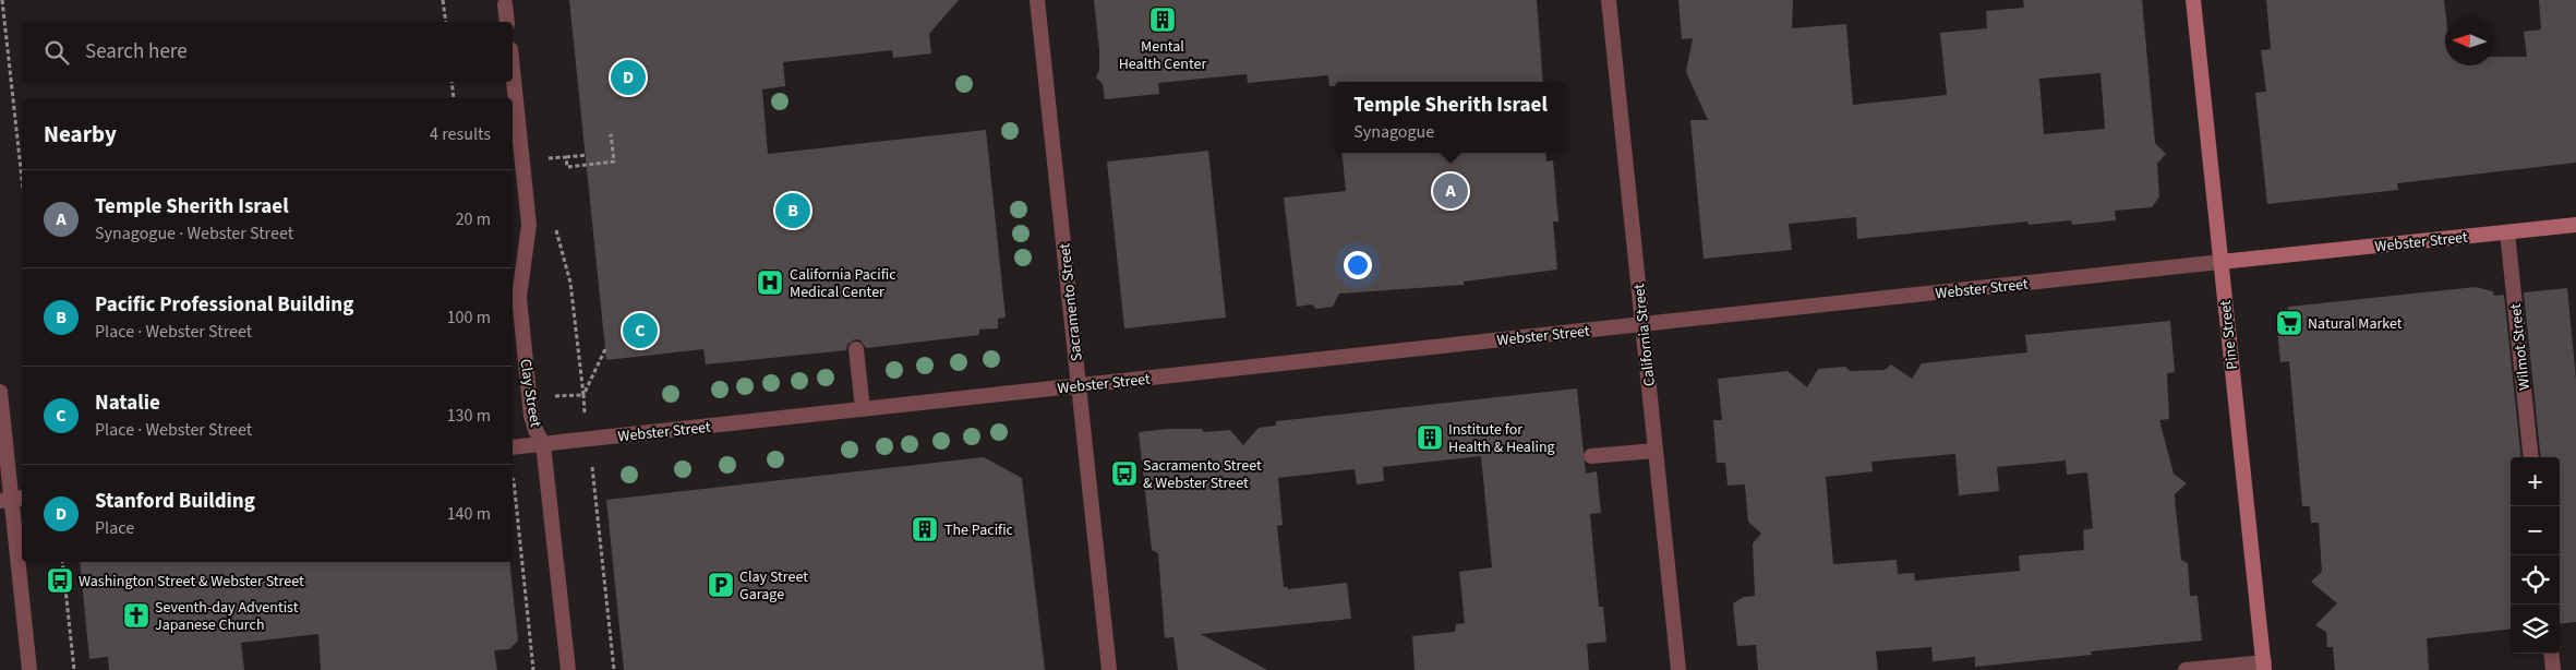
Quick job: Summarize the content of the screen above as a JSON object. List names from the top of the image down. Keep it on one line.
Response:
{"streets":{"main road":["Webster Street","Pine Street"],"street":["Sacramento Street","California Street","Wilmot Street","Clay Street"]},"crossings":[["Webster Street","Sacramento Street"],["Webster Street","California Street"],["Webster Street","Pine Street"],["Webster Street","Wilmot Street"],["Webster Street","Clay Street"]],"places":{"building":["Mental Health Center","Institute for Health & Healing","The Pacific"],"hospital":["California Pacific Medical Center"],"supermarket":["Natural Market"],"bus stop":["Sacramento Street & Webster Street","Washington Street & Webster Street"],"parking":["Clay Street Garage"],"church":["Seventh-day Adventist Japanese Church"]},"north":"left","page":{"search":"Search here","pins":["D","A","B","C"],"popup":["Temple Sherith Israel","Synagogue"],"heading":["Nearby","4 results"],"list":[{"mark":"A","name":"Temple Sherith Israel","note":"Synagogue · Webster Street","value":"20 m"},{"mark":"B","name":"Pacific Professional Building","note":"Place · Webster Street","value":"100 m"},{"mark":"C","name":"Natalie","note":"Place · Webster Street","value":"130 m"},{"mark":"D","name":"Stanford Building","note":"Place","value":"140 m"}],"map_buttons":["+","−"]}}
